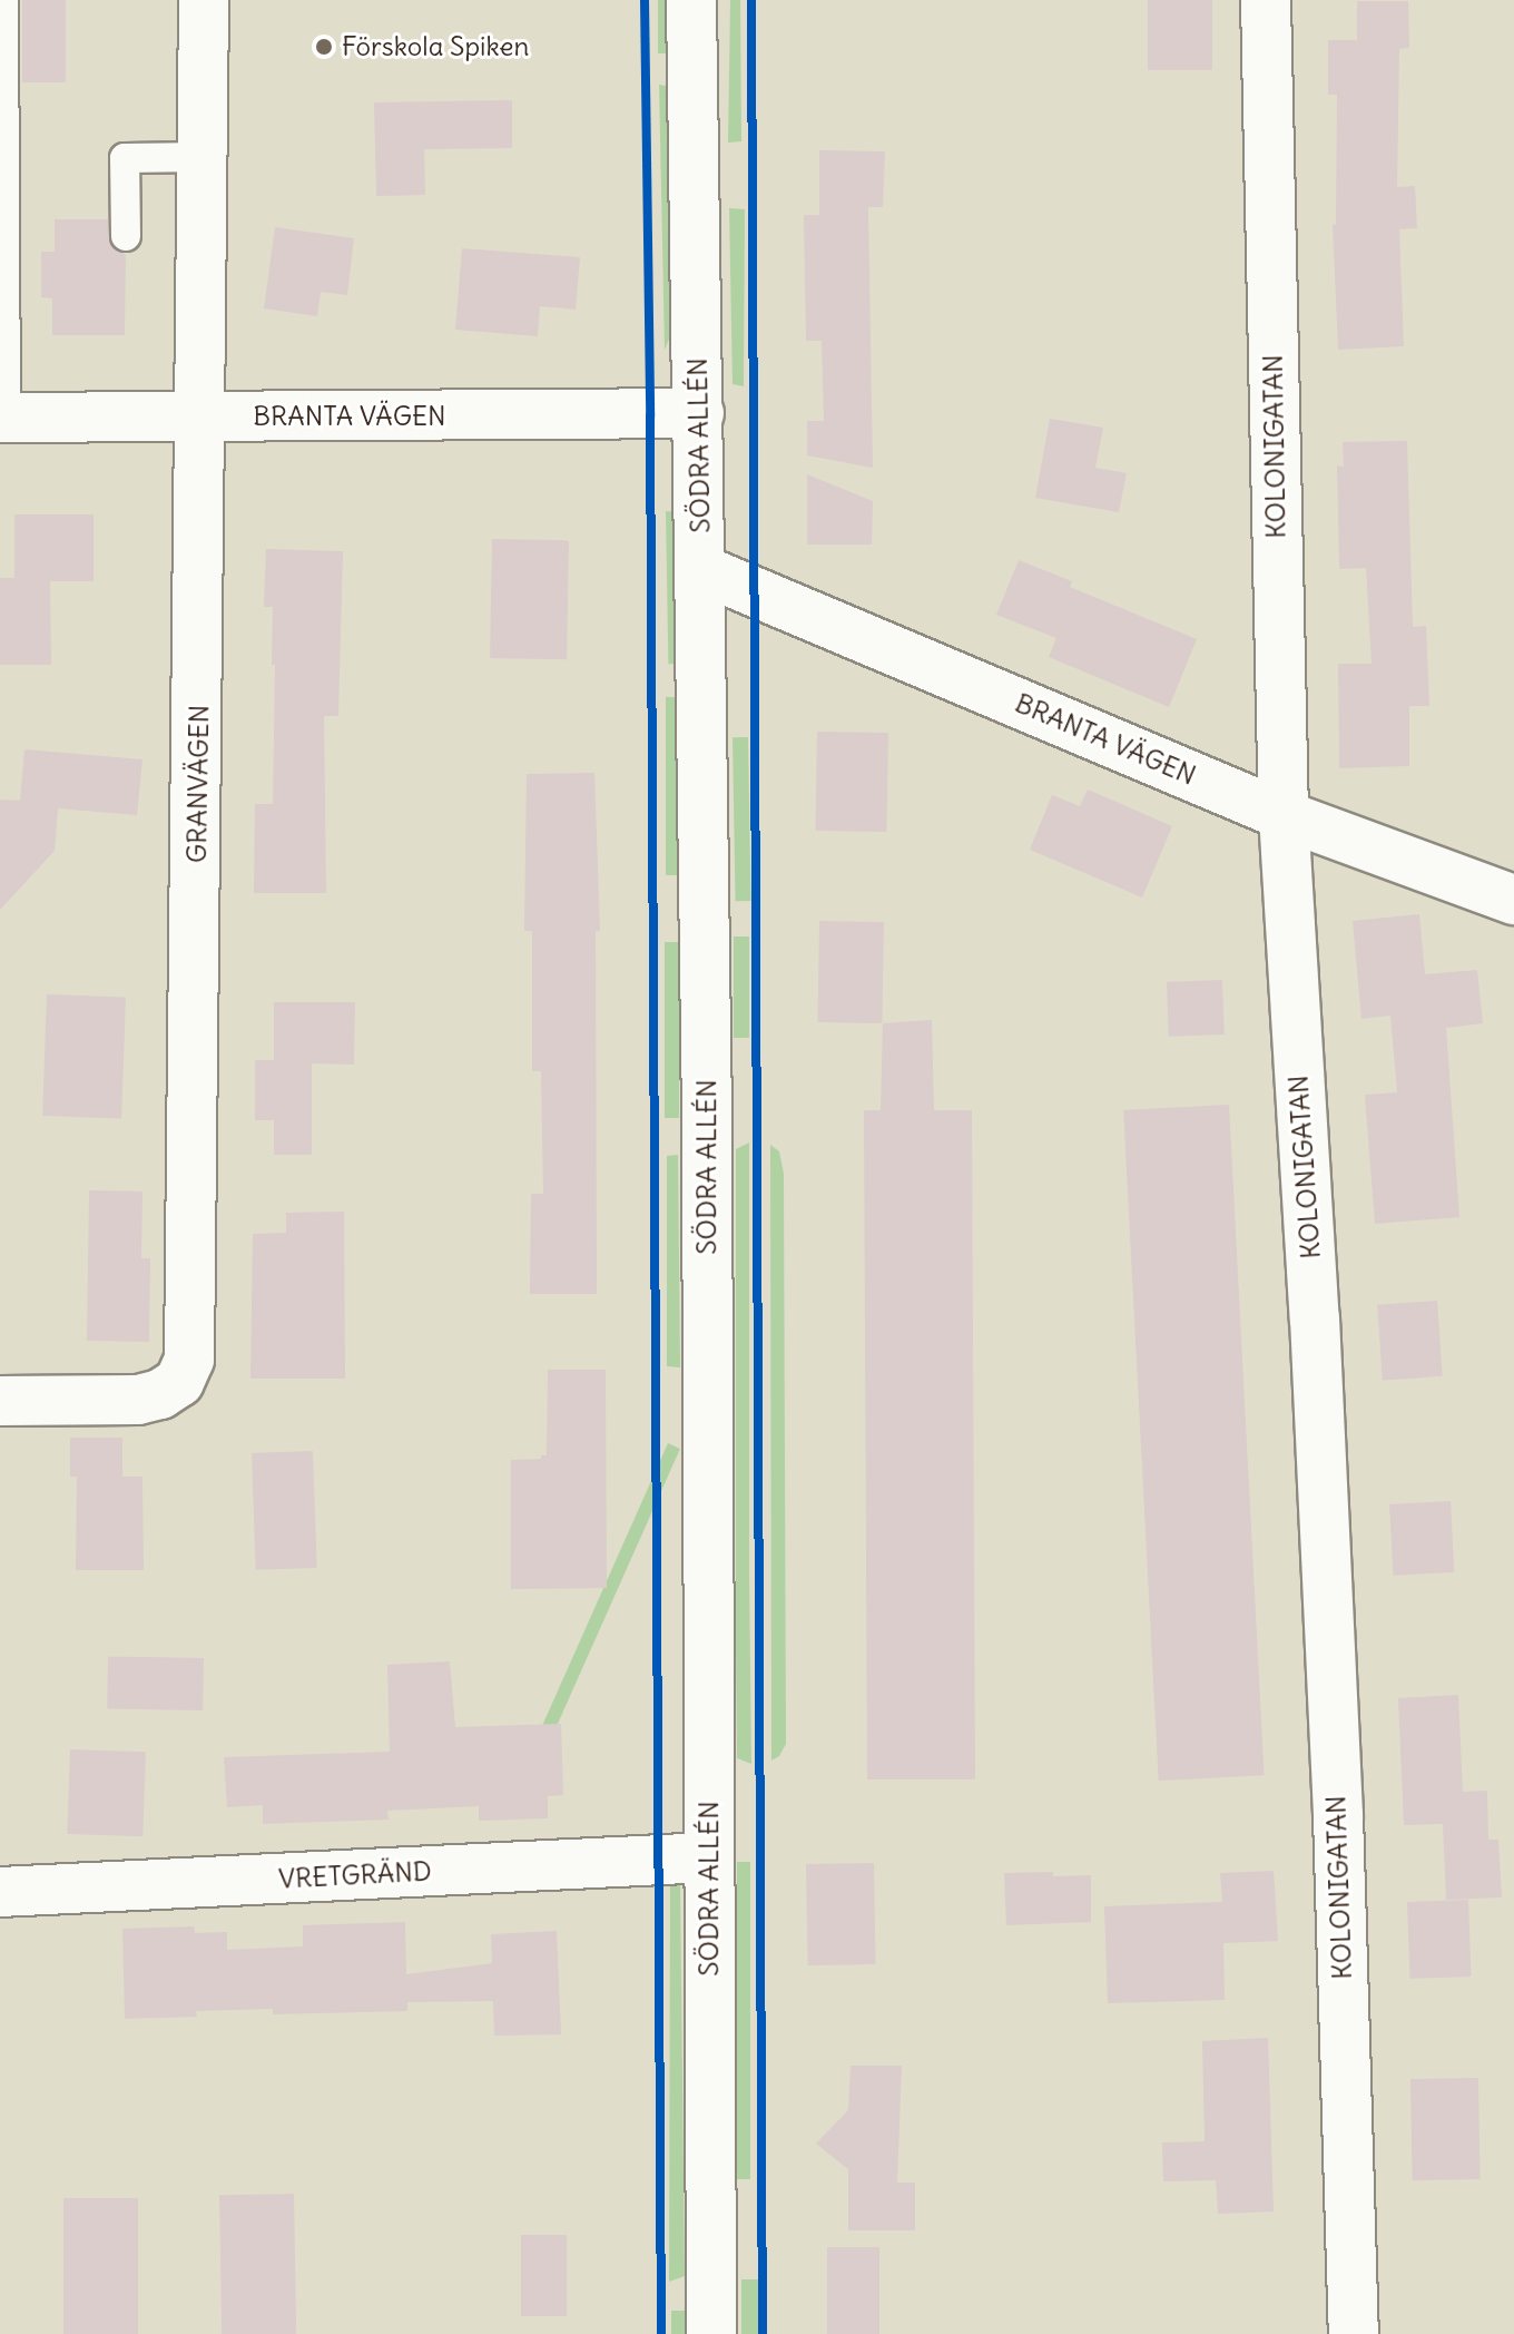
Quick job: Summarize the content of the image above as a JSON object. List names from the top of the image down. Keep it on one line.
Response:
{"streets":{"street":["BRANTA VÄGEN","SÖDRA ALLÉN","KOLONIGATAN","GRANVÄGEN","VRETGRÄND"]},"crossings":[["BRANTA VÄGEN","SÖDRA ALLÉN"],["BRANTA VÄGEN","KOLONIGATAN"],["BRANTA VÄGEN","GRANVÄGEN"],["SÖDRA ALLÉN","VRETGRÄND"]],"places":["Förskola Spiken"]}
